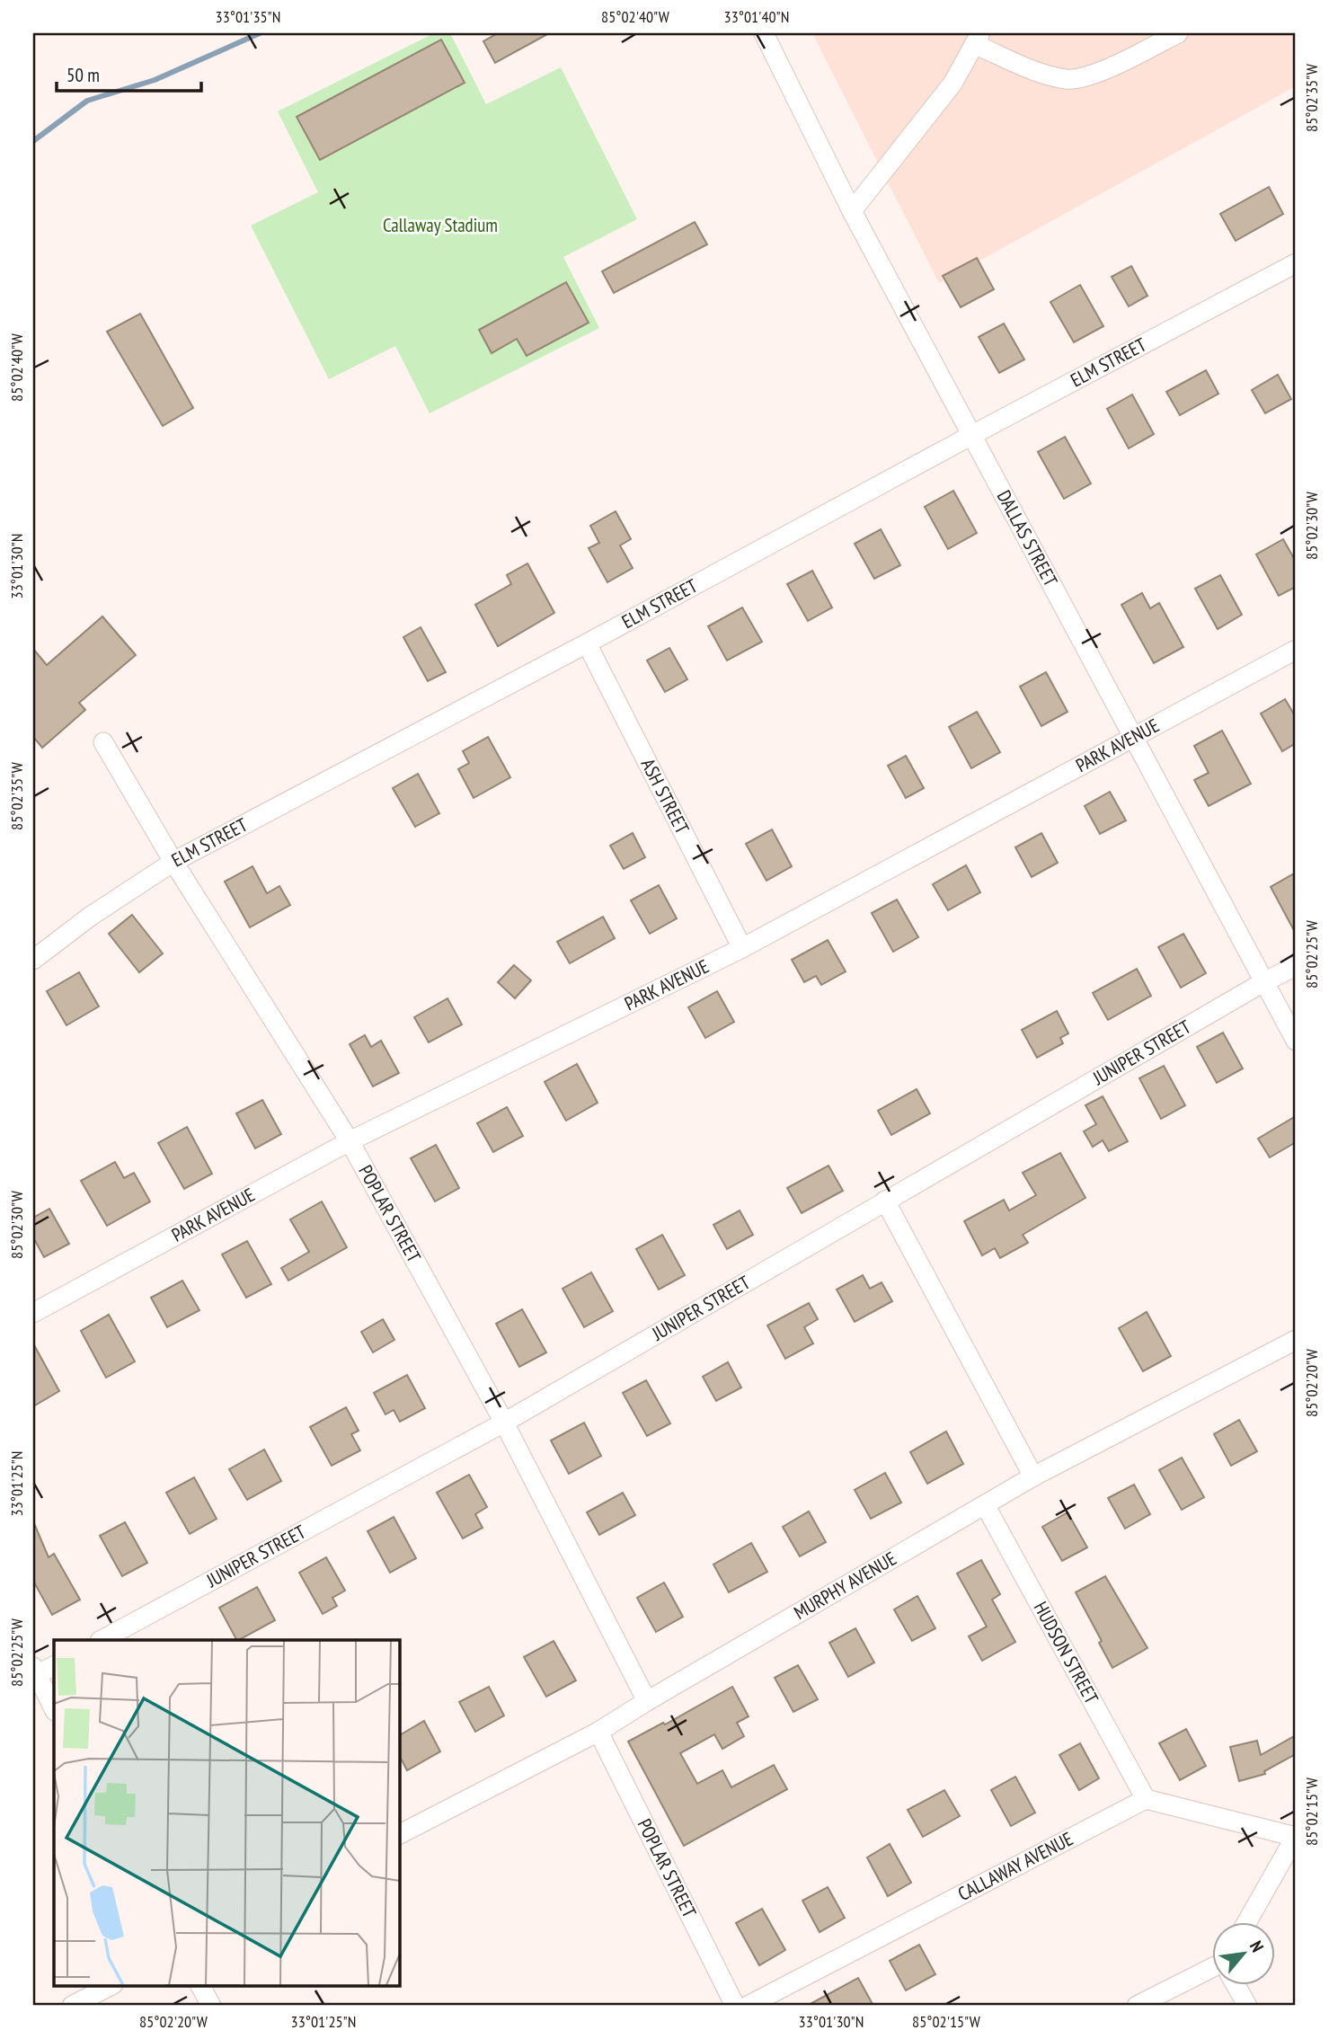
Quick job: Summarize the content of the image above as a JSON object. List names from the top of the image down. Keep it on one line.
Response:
{"streets":{"street":["ELM STREET","DALLAS STREET","PARK AVENUE","ASH STREET","JUNIPER STREET","POPLAR STREET","MURPHY AVENUE","HUDSON STREET","CALLAWAY AVENUE"]},"crossings":[["ELM STREET","DALLAS STREET"],["ELM STREET","ASH STREET"],["ELM STREET","POPLAR STREET"],["DALLAS STREET","PARK AVENUE"],["DALLAS STREET","JUNIPER STREET"],["PARK AVENUE","ASH STREET"],["PARK AVENUE","POPLAR STREET"],["JUNIPER STREET","POPLAR STREET"],["POPLAR STREET","MURPHY AVENUE"],["MURPHY AVENUE","HUDSON STREET"],["HUDSON STREET","CALLAWAY AVENUE"]],"parks":["Callaway Stadium"],"scale_bar":"50 m","north":"top right","coordinates":["33°01'35\"N","85°02'40\"W","33°01'40\"N","85°02'35\"W","85°02'30\"W","33°01'30\"N","85°02'25\"W","85°02'20\"W","33°01'25\"N","85°02'15\"W"]}
